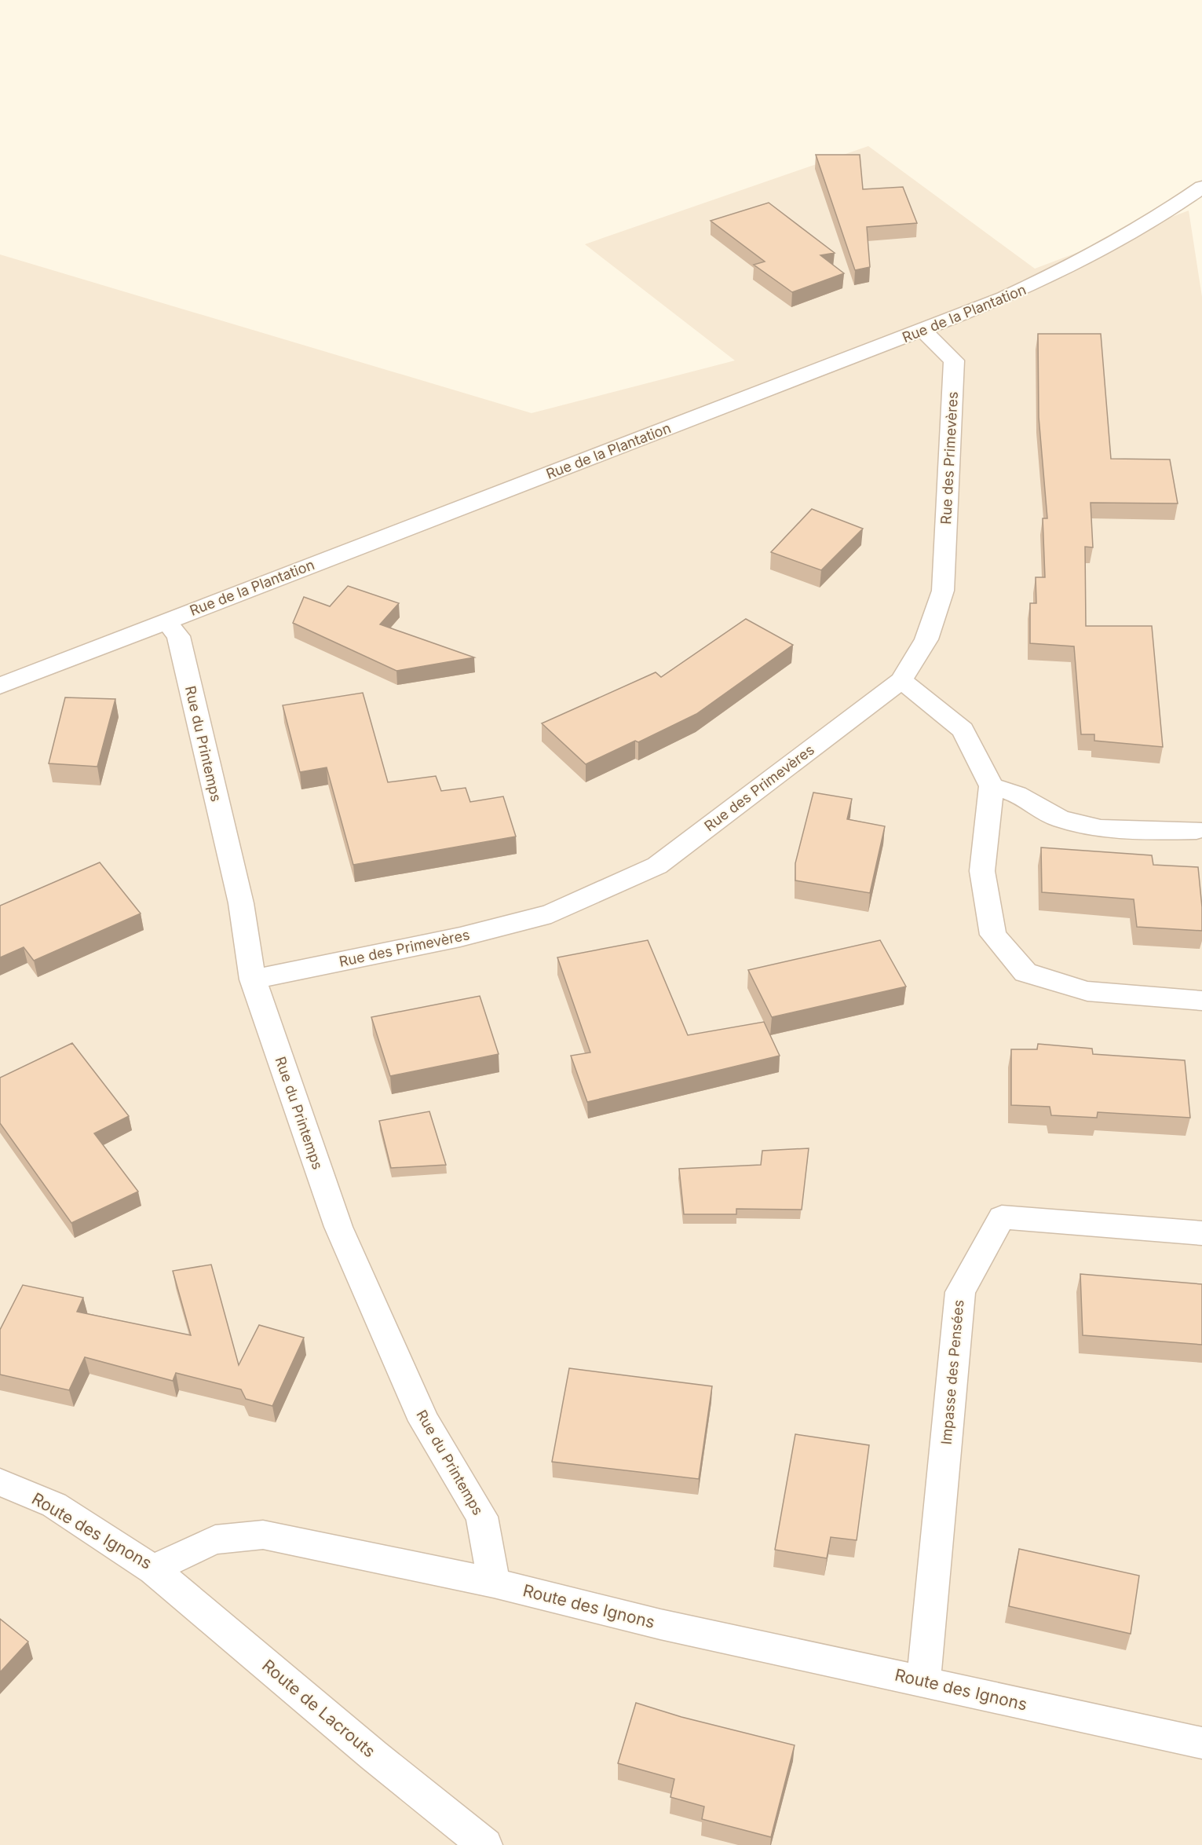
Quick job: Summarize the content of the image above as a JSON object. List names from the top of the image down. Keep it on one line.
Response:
{"streets":{"street":["Rue de la Plantation","Rue des Primevères","Rue du Printemps","Impasse des Pensées","Route des Ignons","Route de Lacrouts"]},"crossings":[["Rue de la Plantation","Rue des Primevères"],["Rue de la Plantation","Rue du Printemps"],["Rue des Primevères","Rue du Printemps"],["Rue du Printemps","Route des Ignons"],["Impasse des Pensées","Route des Ignons"],["Route des Ignons","Route de Lacrouts"]]}
